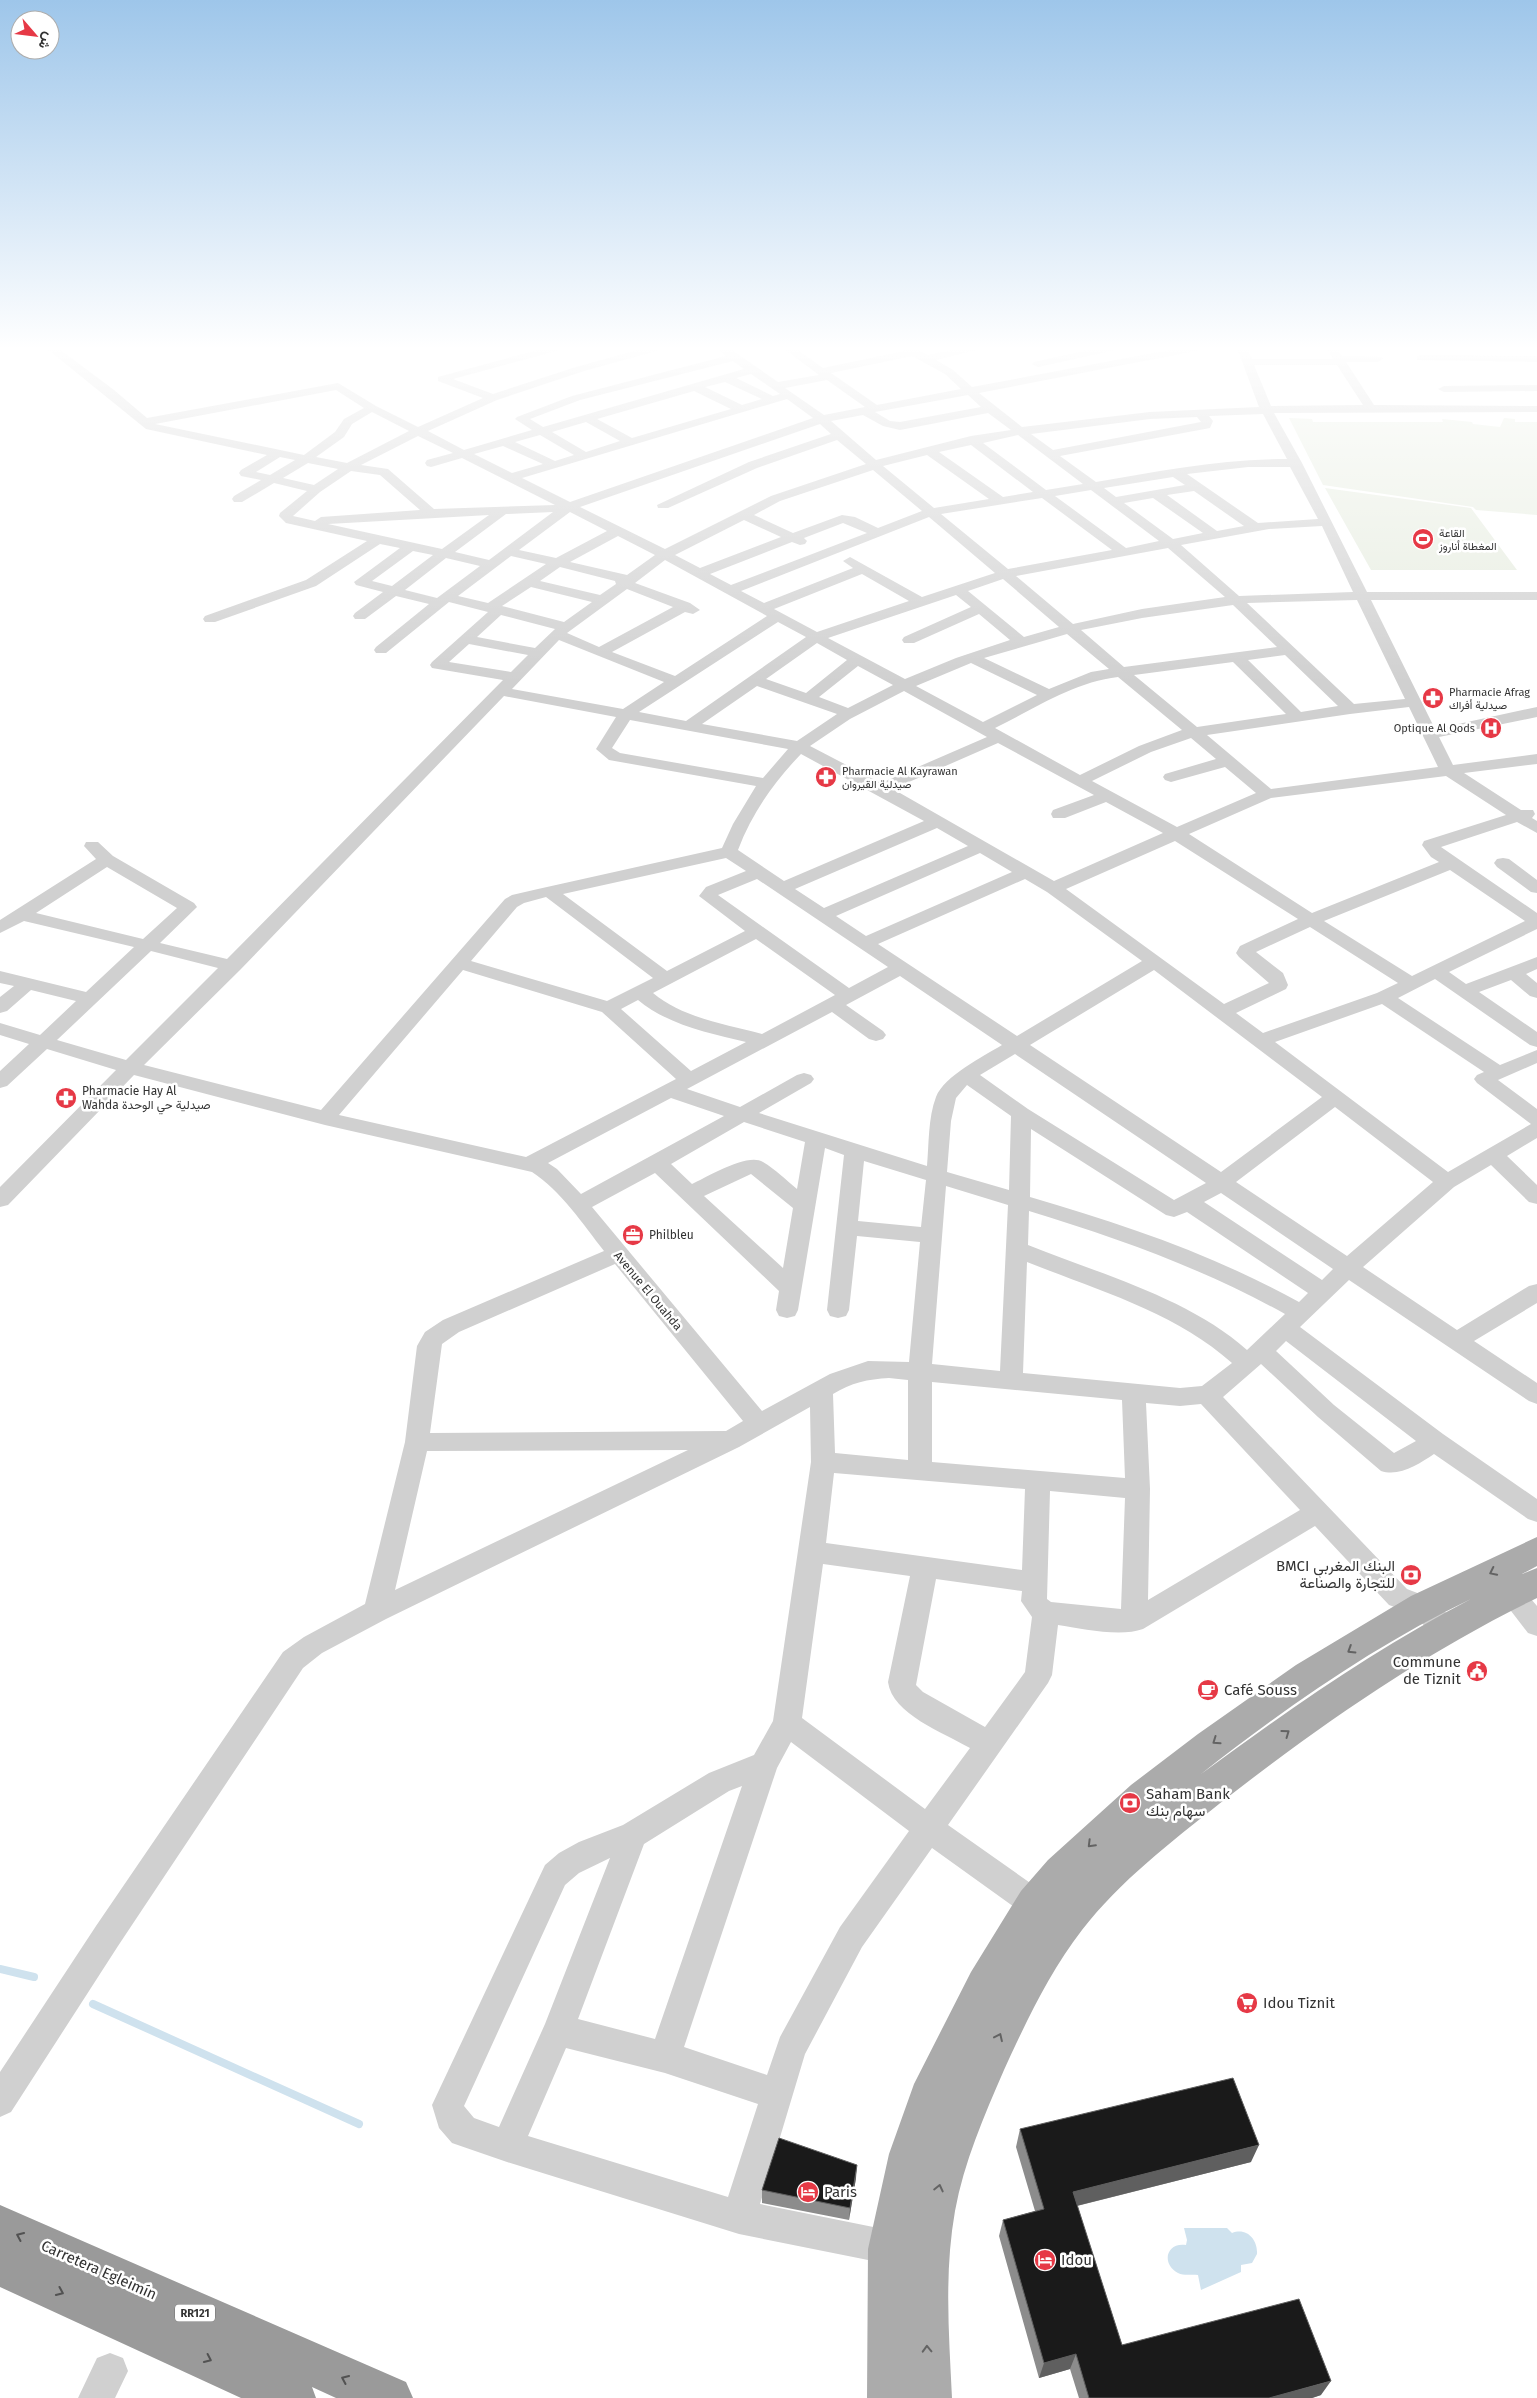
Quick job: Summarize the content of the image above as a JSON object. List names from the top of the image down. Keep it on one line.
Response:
{"streets":{"highway":["Carretera Egleimín","RR121"],"street":["Avenue El Ouahda"]},"places":{"sports":["القاعة المغطاة أناروز"],"pharmacy":["Pharmacie Afrag صيدلية أفراك","Pharmacie Al Kayrawan صيدلية القيروان","Pharmacie Hay Al Wahda صيدلية حي الوحدة"],"hospital":["Optique Al Qods"],"office":["Philbleu"],"bank":["BMCI البنك المغربي للتجارة والصناعة","Saham Bank سهام بنك"],"public building":["Commune de Tiznit"],"cafe":["Café Souss"],"supermarket":["Idou Tiznit"],"hotel":["Paris","Idou"]},"north":"bottom right"}
